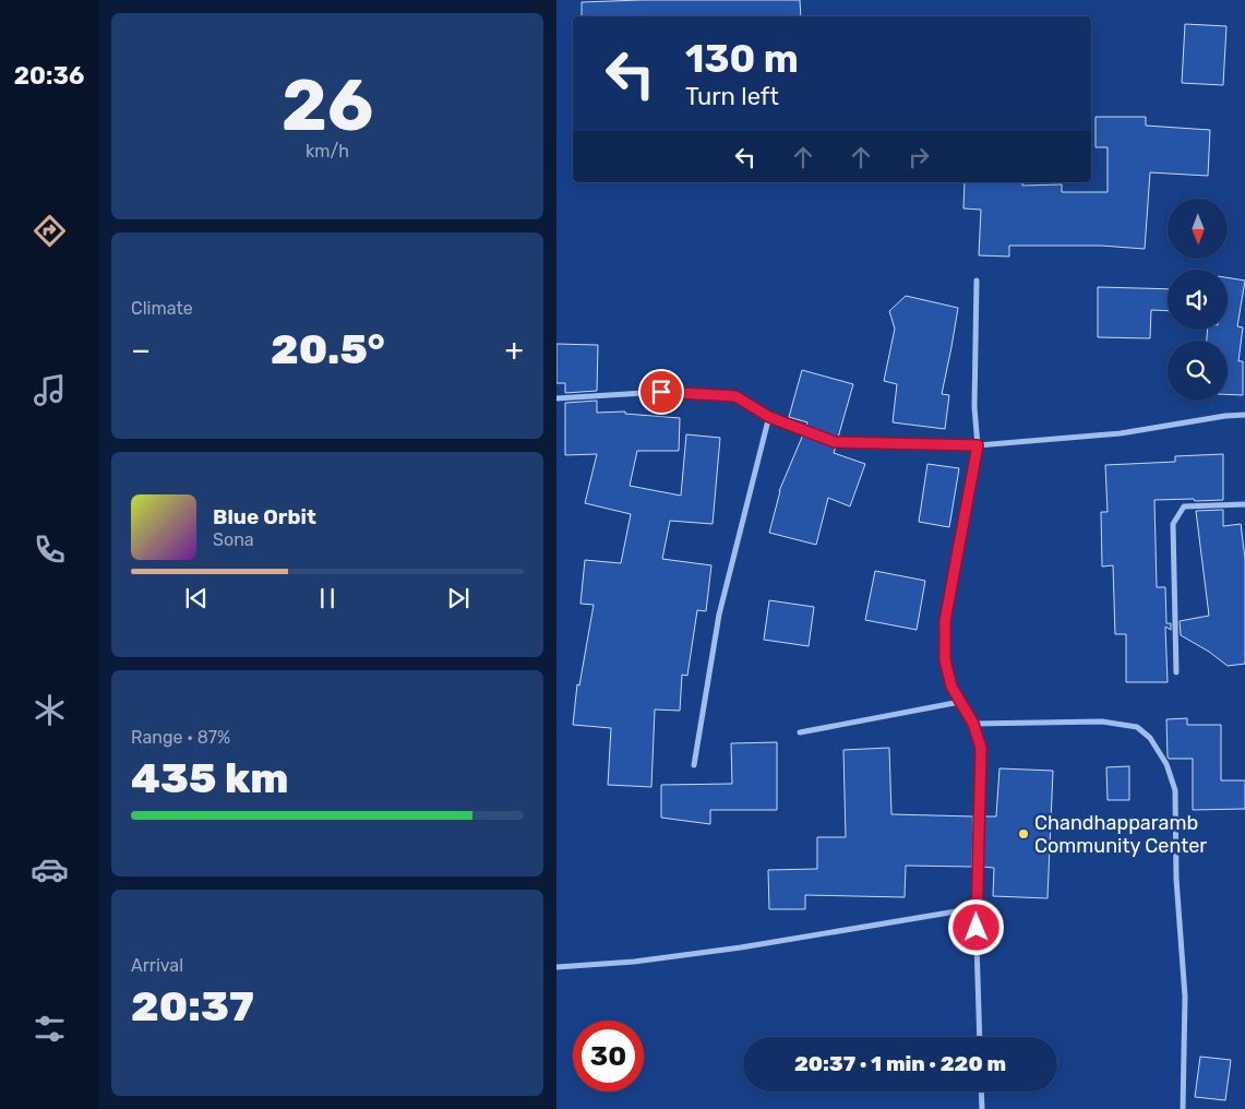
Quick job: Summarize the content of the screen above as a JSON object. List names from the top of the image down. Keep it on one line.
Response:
{"places":["Chandhapparamb Community Center"],"north":"bottom","page":{"tabs":"20:36","tile":[["26","km/h"],"Climate",["Range · 87%","435 km"],["Arrival","20:37"]],"turn":["130 m","Turn left"],"heat":["−","20.5°","+"],"song":["Blue Orbit","Sona"],"limit":"30","trip":"20:37 · 1 min · 220 m"}}
